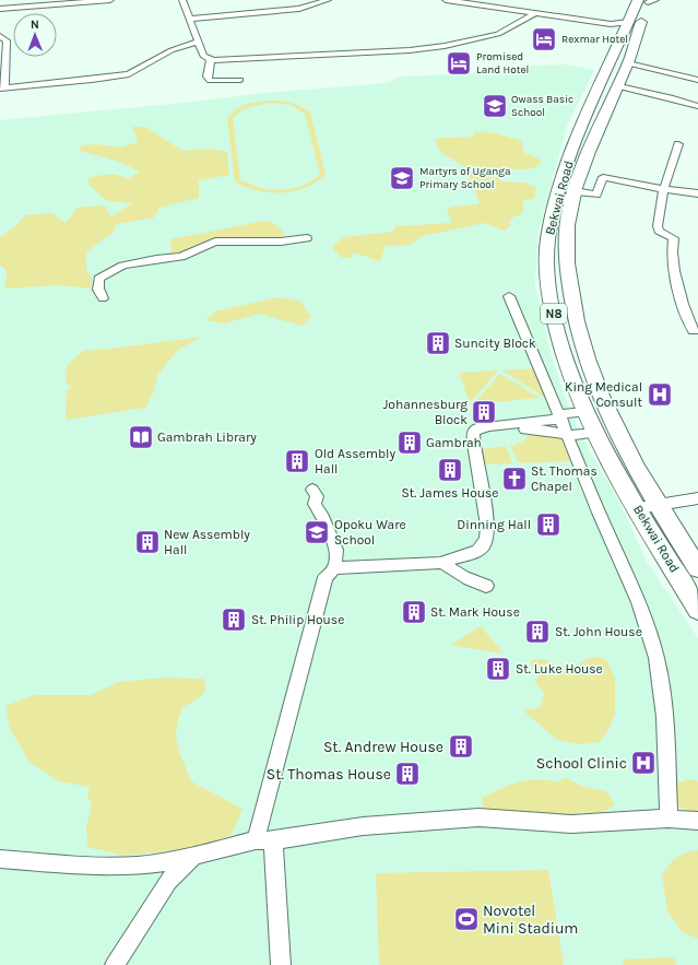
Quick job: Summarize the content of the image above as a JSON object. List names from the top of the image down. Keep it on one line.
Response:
{"streets":{"highway":["Bekwai Road","N8"]},"places":{"hotel":["Rexmar Hotel","Promised Land Hotel"],"school or university":["Owass Basic School","Martyrs of Uganga Primary School","Opoku Ware School"],"building":["Suncity Block","Johannesburg Block","Gambrah","Old Assembly Hall","St. James House","Dinning Hall","New Assembly Hall","St. Mark House","St. Philip House","St. John House","St. Luke House","St. Andrew House","St. Thomas House"],"hospital":["King Medical Consult","School Clinic"],"library":["Gambrah Library"],"church":["St. Thomas Chapel"],"sports":["Novotel Mini Stadium"]},"north":"top"}
